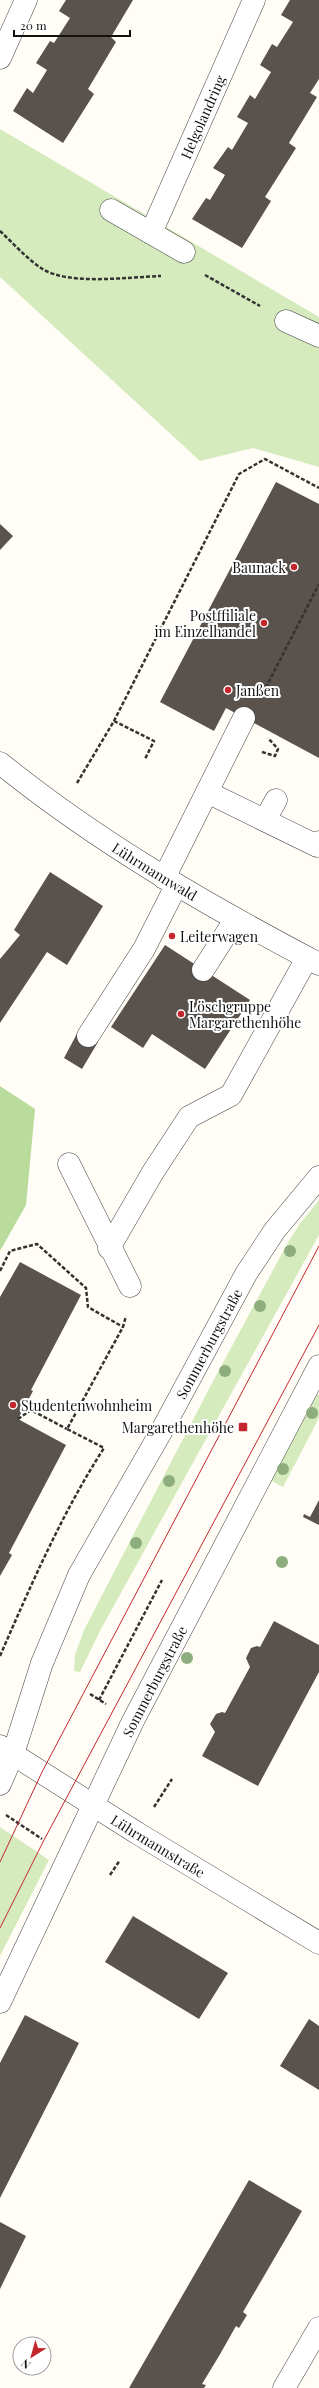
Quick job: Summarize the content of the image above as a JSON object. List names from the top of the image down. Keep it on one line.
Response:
{"streets":{"street":["Helgolandring","Lührmannwald","Sommerburgstraße","Lührmannstraße"]},"crossings":[["Sommerburgstraße","Lührmannstraße"]],"places":{"other":["Baunack","Postffiliale im Einzelhandel","Janßen","Leiterwagen","Löschgruppe Margarethenhöhe","Studentenwohnheim"],"transit":["Margarethenhöhe"]},"scale_bar":"20 m","north":"bottom left"}
